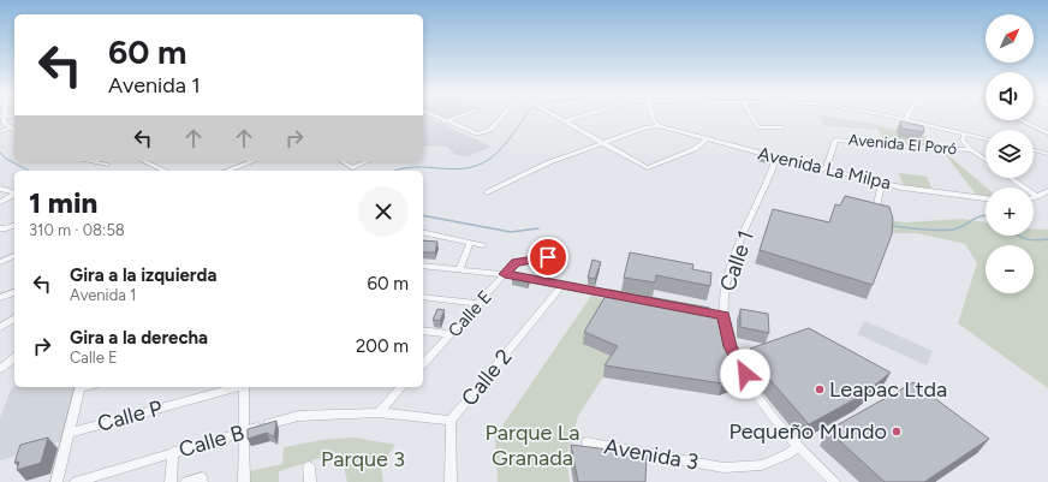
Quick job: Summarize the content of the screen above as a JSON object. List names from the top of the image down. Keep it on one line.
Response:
{"streets":{"street":["Avenida El Poró","Avenida La Milpa","Calle 1","Calle E","Calle 2","Calle P","Calle B","Avenida 3"]},"crossings":[["Avenida El Poró","Avenida La Milpa"],["Avenida La Milpa","Calle 1"],["Calle 1","Avenida 3"],["Calle 2","Calle B"]],"parks":["Parque La Granada","Parque 3"],"places":["Leapac Ltda","Pequeño Mundo"],"north":"top right","page":{"map_buttons":["+","−"],"turn":["60 m","Avenida 1"],"heading":["1 min","310 m · 08:58"],"list":[{"name":"Gira a la izquierda","note":"Avenida 1","value":"60 m"},{"name":"Gira a la derecha","note":"Calle E","value":"200 m"}]}}
